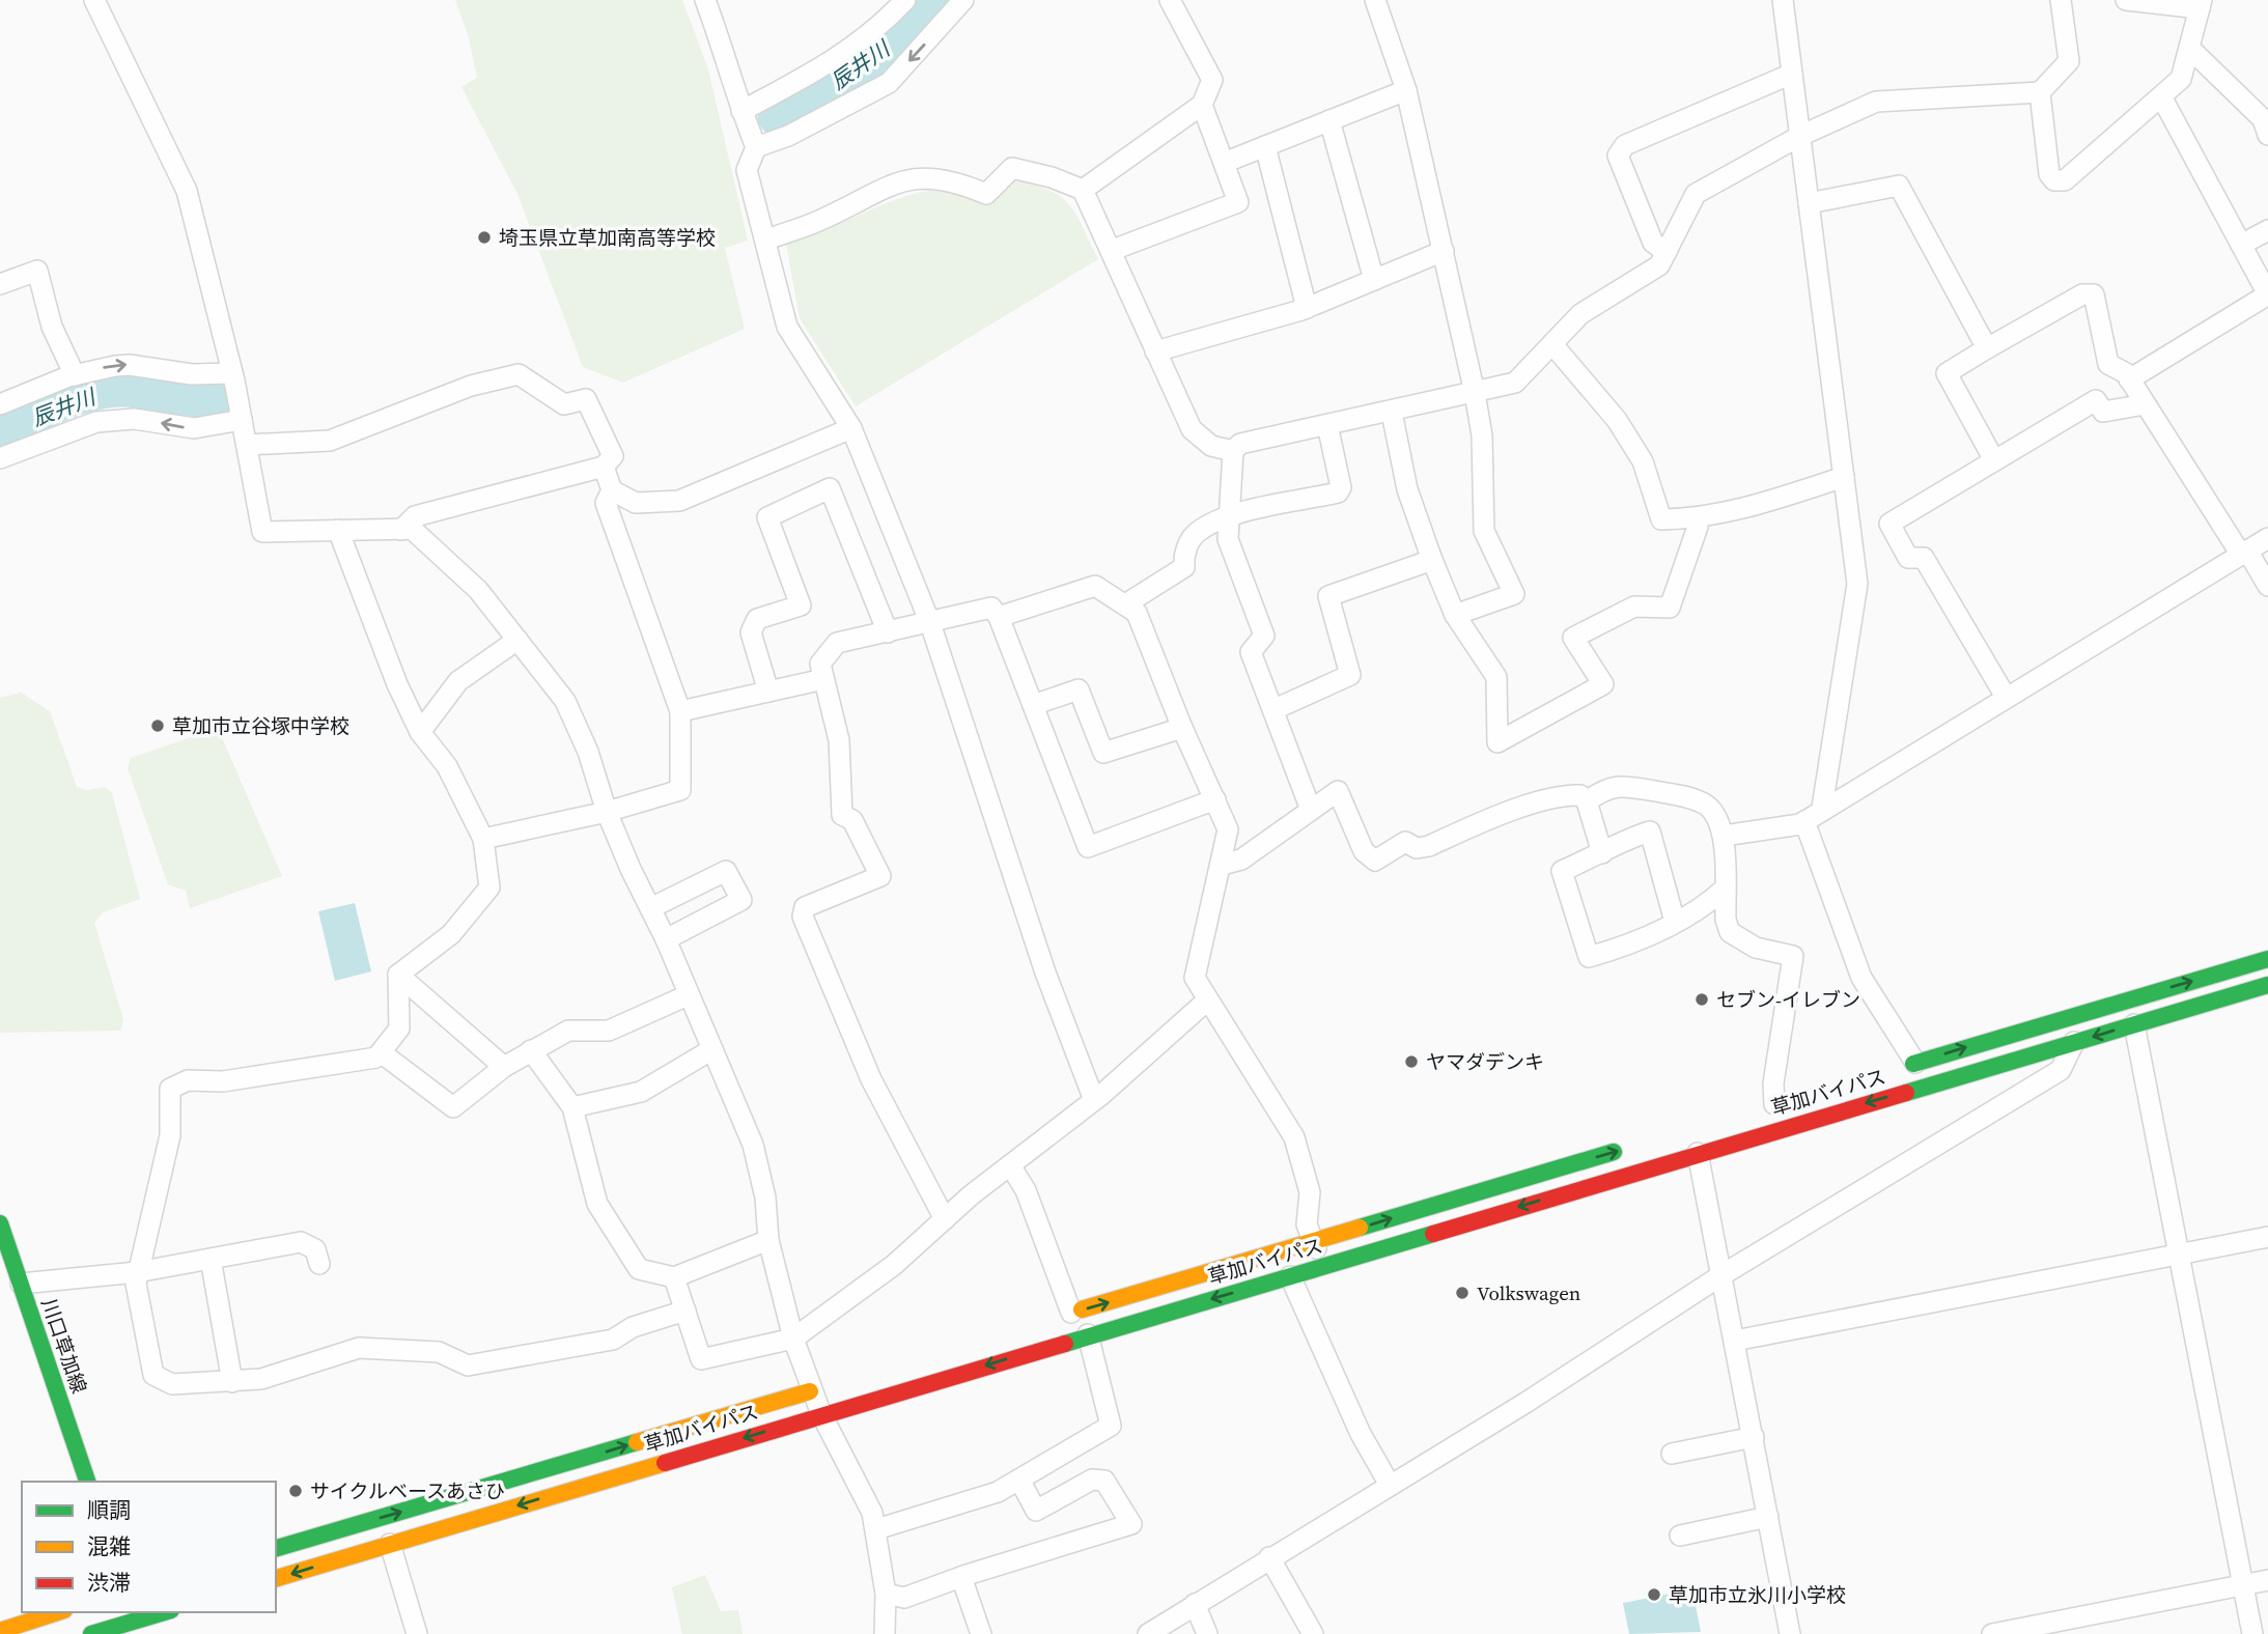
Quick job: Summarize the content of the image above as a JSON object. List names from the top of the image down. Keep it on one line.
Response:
{"streets":{"main road":["草加バイパス","川口草加線"]},"water":["辰井川"],"places":["埼玉県立草加南高等学校","草加市立谷塚中学校","セブン-イレブン","ヤマダデンキ","Volkswagen","サイクルベースあさひ","草加市立氷川小学校"],"legend":["順調","混雑","渋滞"]}
